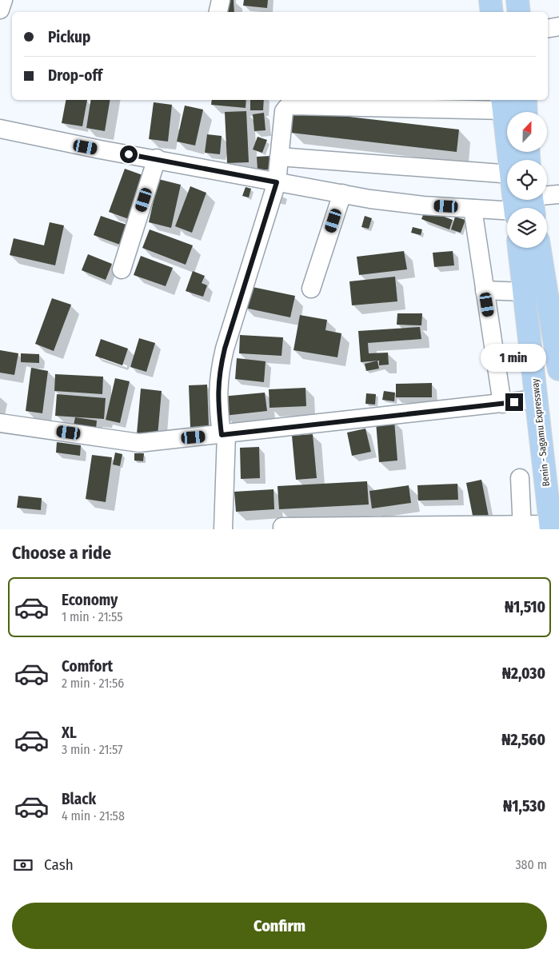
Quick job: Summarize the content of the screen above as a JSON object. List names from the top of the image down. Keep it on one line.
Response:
{"streets":{"highway":["Benin - Sagamu Expressway"]},"north":"top","page":{"banner":["Pickup","Drop-off"],"bubble":"1 min","heading":"Choose a ride","list":[{"name":"Economy","note":"1 min · 21:55","value":"₦1,510"},{"name":"Comfort","note":"2 min · 21:56","value":"₦2,030"},{"name":"XL","note":"3 min · 21:57","value":"₦2,560"},{"name":"Black","note":"4 min · 21:58","value":"₦1,530"}],"pay":["Cash","380 m"],"buttons":"Confirm"}}
